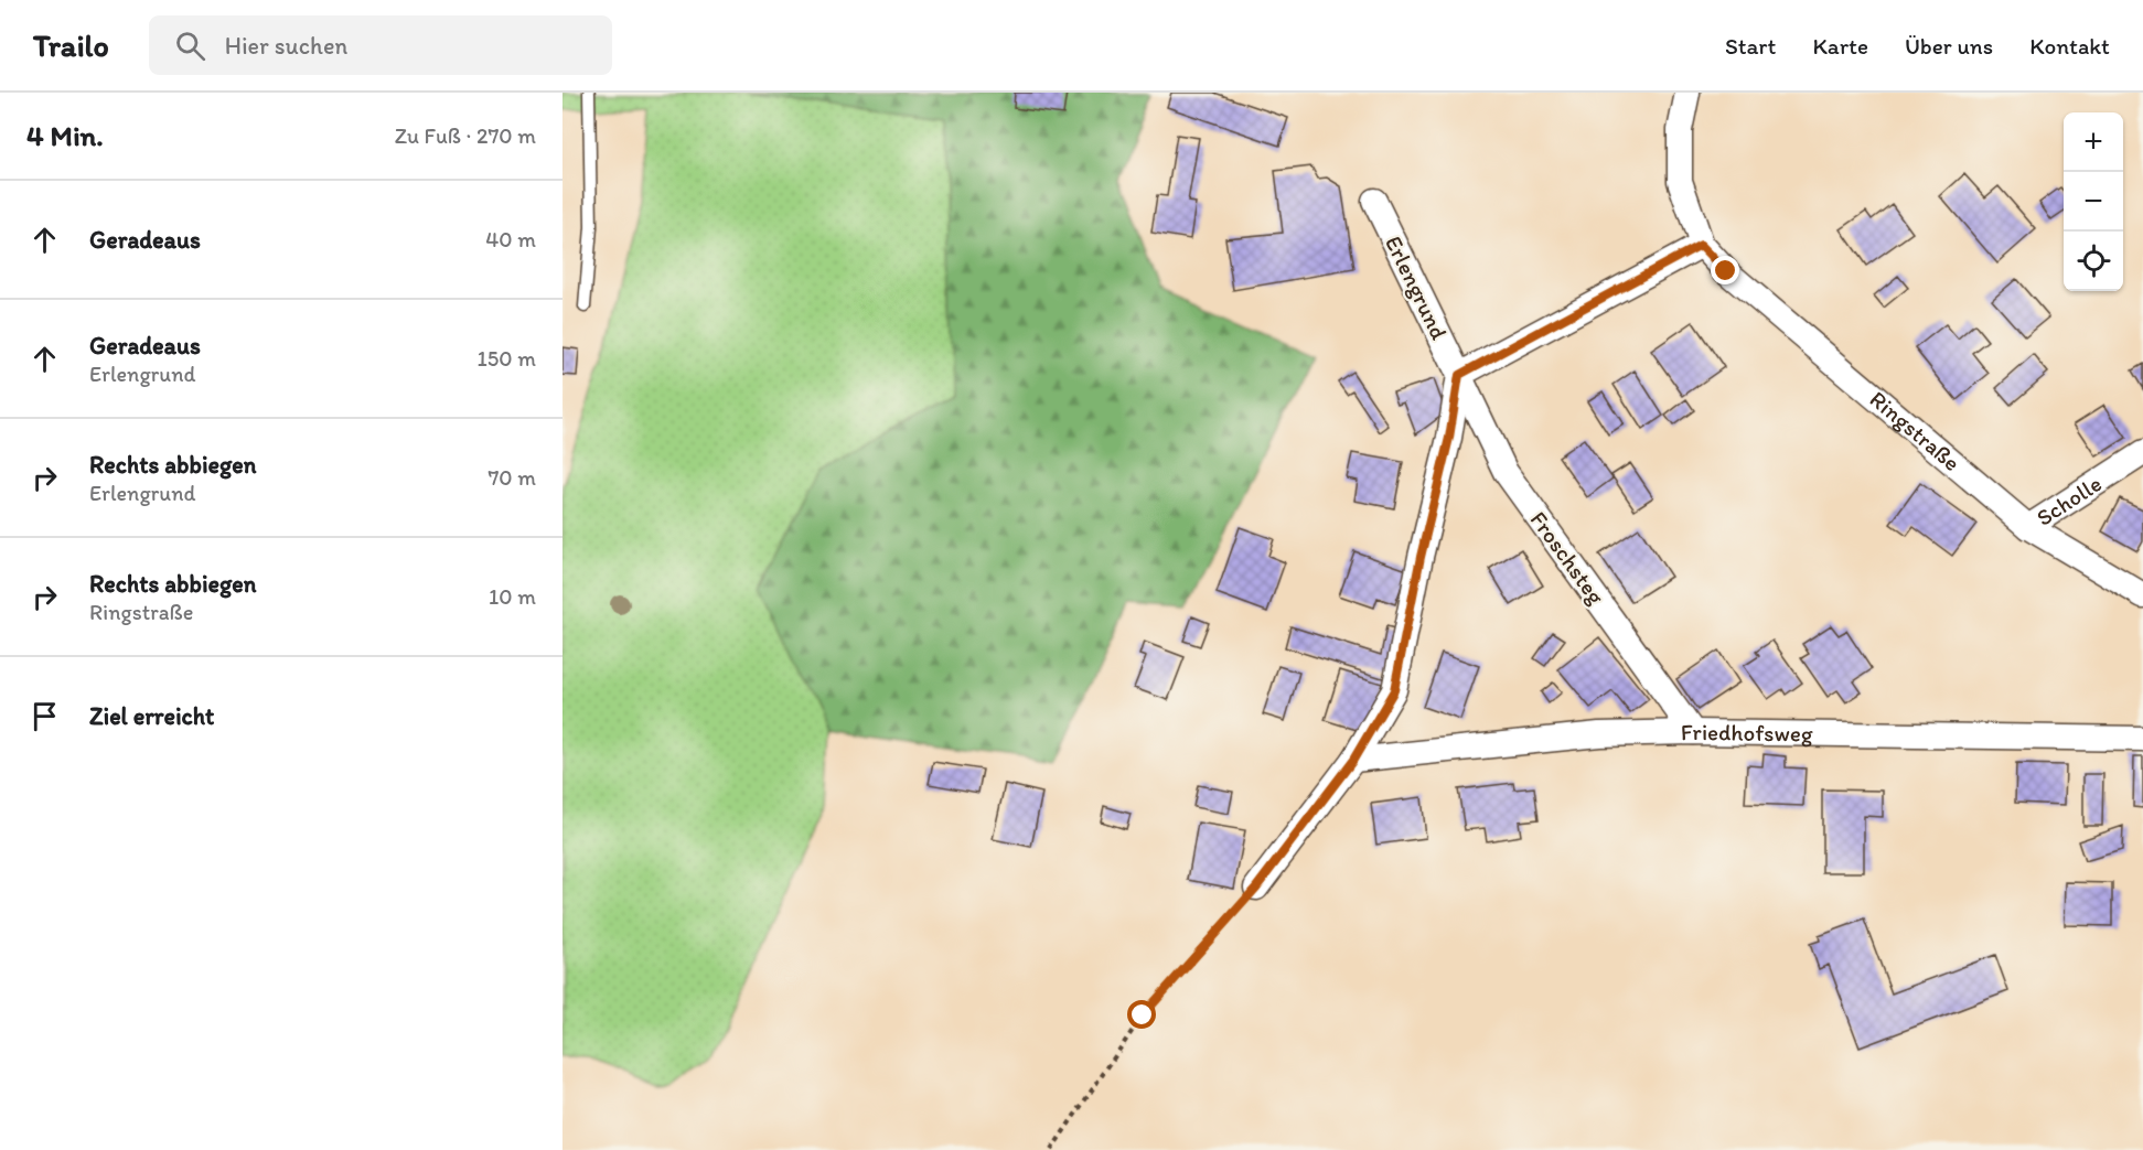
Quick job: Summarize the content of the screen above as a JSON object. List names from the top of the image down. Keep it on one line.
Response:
{"streets":{"street":["Erlengrund","Ringstraße","Scholle","Froschsteg","Friedhofsweg"]},"crossings":[["Erlengrund","Froschsteg"],["Ringstraße","Scholle"],["Froschsteg","Friedhofsweg"]],"page":{"header":"Trailo","search":"Hier suchen","nav":["Start","Karte","Über uns","Kontakt"],"heading":["4 Min.","Zu Fuß · 270 m"],"map_buttons":["+","−"],"list":[["Geradeaus","40 m"],["Geradeaus","Erlengrund","150 m"],["Rechts abbiegen","Erlengrund","70 m"],["Rechts abbiegen","Ringstraße","10 m"],"Ziel erreicht"]}}
